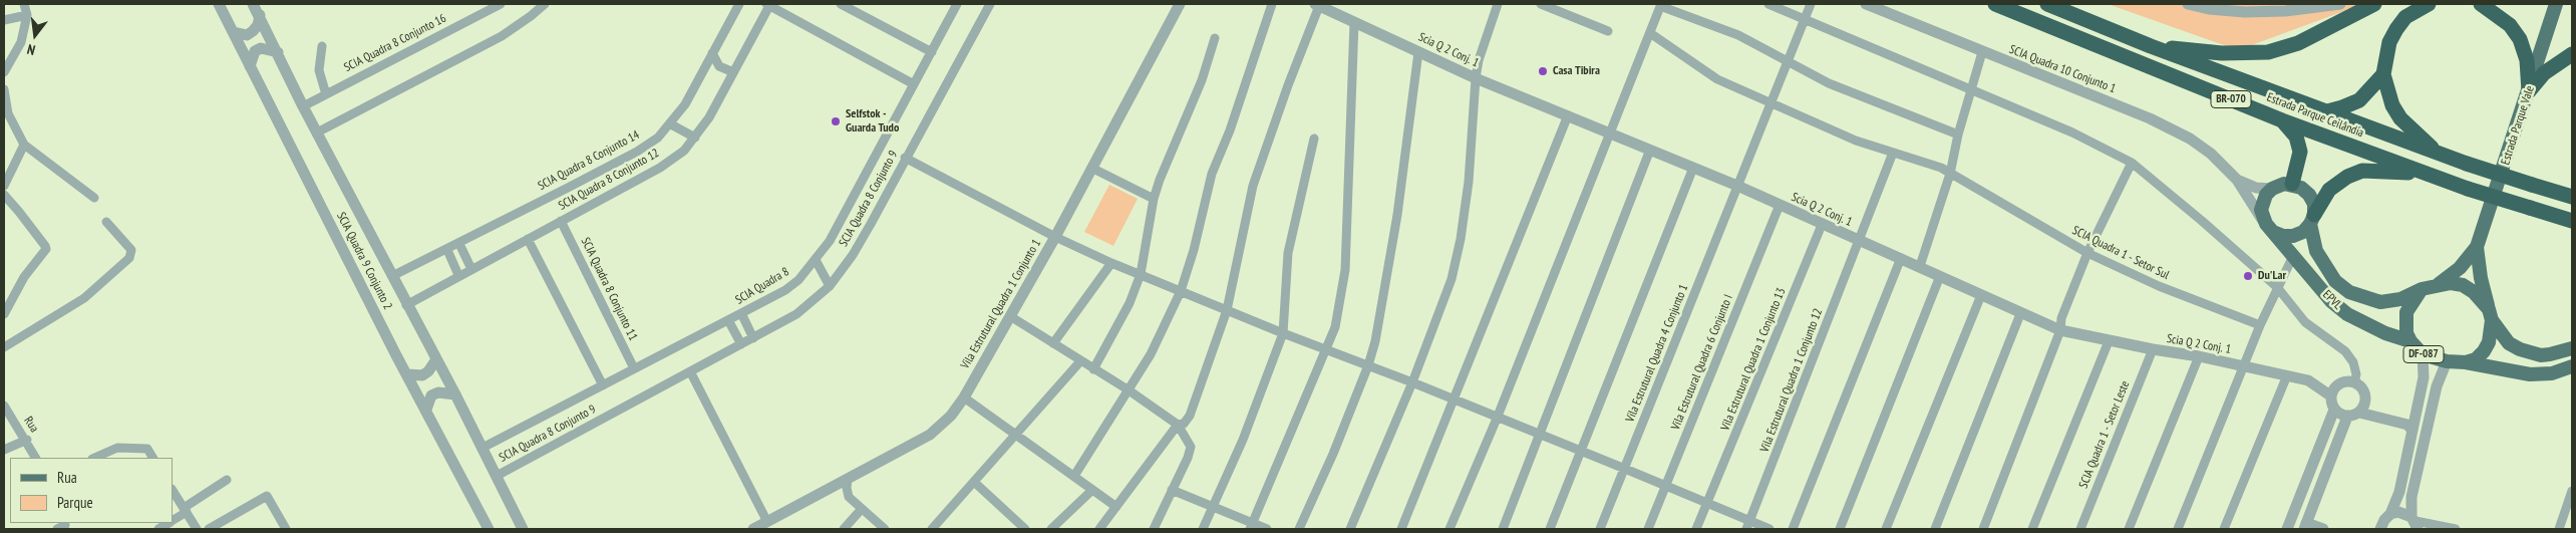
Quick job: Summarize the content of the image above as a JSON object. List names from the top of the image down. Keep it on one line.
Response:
{"streets":{"highway":["BR-070","Estrada Parque Ceilândia"],"main road":["Estrada Parque Vale","EPVL","DF-087"],"street":["SCIA Quadra 8 Conjunto 16","Scia Q 2 Conj. 1","SCIA Quadra 10 Conjunto 1","SCIA Quadra 8 Conjunto 14","SCIA Quadra 8 Conjunto 12","SCIA Quadra 8 Conjunto 9","SCIA Quadra 1 - Setor Sul","SCIA Quadra 9 Conjunto 2","SCIA Quadra 8","SCIA Quadra 8 Conjunto 11","Vila Estrutural Quadra 1 Conjunto 1","Vila Estrutural Quadra 4 Conjunto 1","Vila Estrutural Quadra 1 Conjunto 13","Vila Estrutural Quadra 6 Conjunto I","Vila Estrutural Quadra 1 Conjunto 12","Rua","SCIA Quadra 1 - Setor Leste"]},"crossings":[["Scia Q 2 Conj. 1","Vila Estrutural Quadra 4 Conjunto 1"],["Scia Q 2 Conj. 1","Vila Estrutural Quadra 1 Conjunto 13"],["Scia Q 2 Conj. 1","Vila Estrutural Quadra 6 Conjunto I"],["Scia Q 2 Conj. 1","Vila Estrutural Quadra 1 Conjunto 12"],["Scia Q 2 Conj. 1","SCIA Quadra 1 - Setor Leste"],["SCIA Quadra 10 Conjunto 1","EPVL"],["Estrada Parque Vale","EPVL"],["Estrada Parque Vale","DF-087"],["SCIA Quadra 8 Conjunto 12","SCIA Quadra 8 Conjunto 11"],["SCIA Quadra 1 - Setor Sul","Vila Estrutural Quadra 4 Conjunto 1"],["SCIA Quadra 1 - Setor Sul","Vila Estrutural Quadra 1 Conjunto 12"],["SCIA Quadra 8","SCIA Quadra 8 Conjunto 11"],["EPVL","DF-087"]],"places":["Casa Tibira","Selfstok - Guarda Tudo","Du'Lar"],"legend":["Rua","Parque"],"north":"bottom"}
